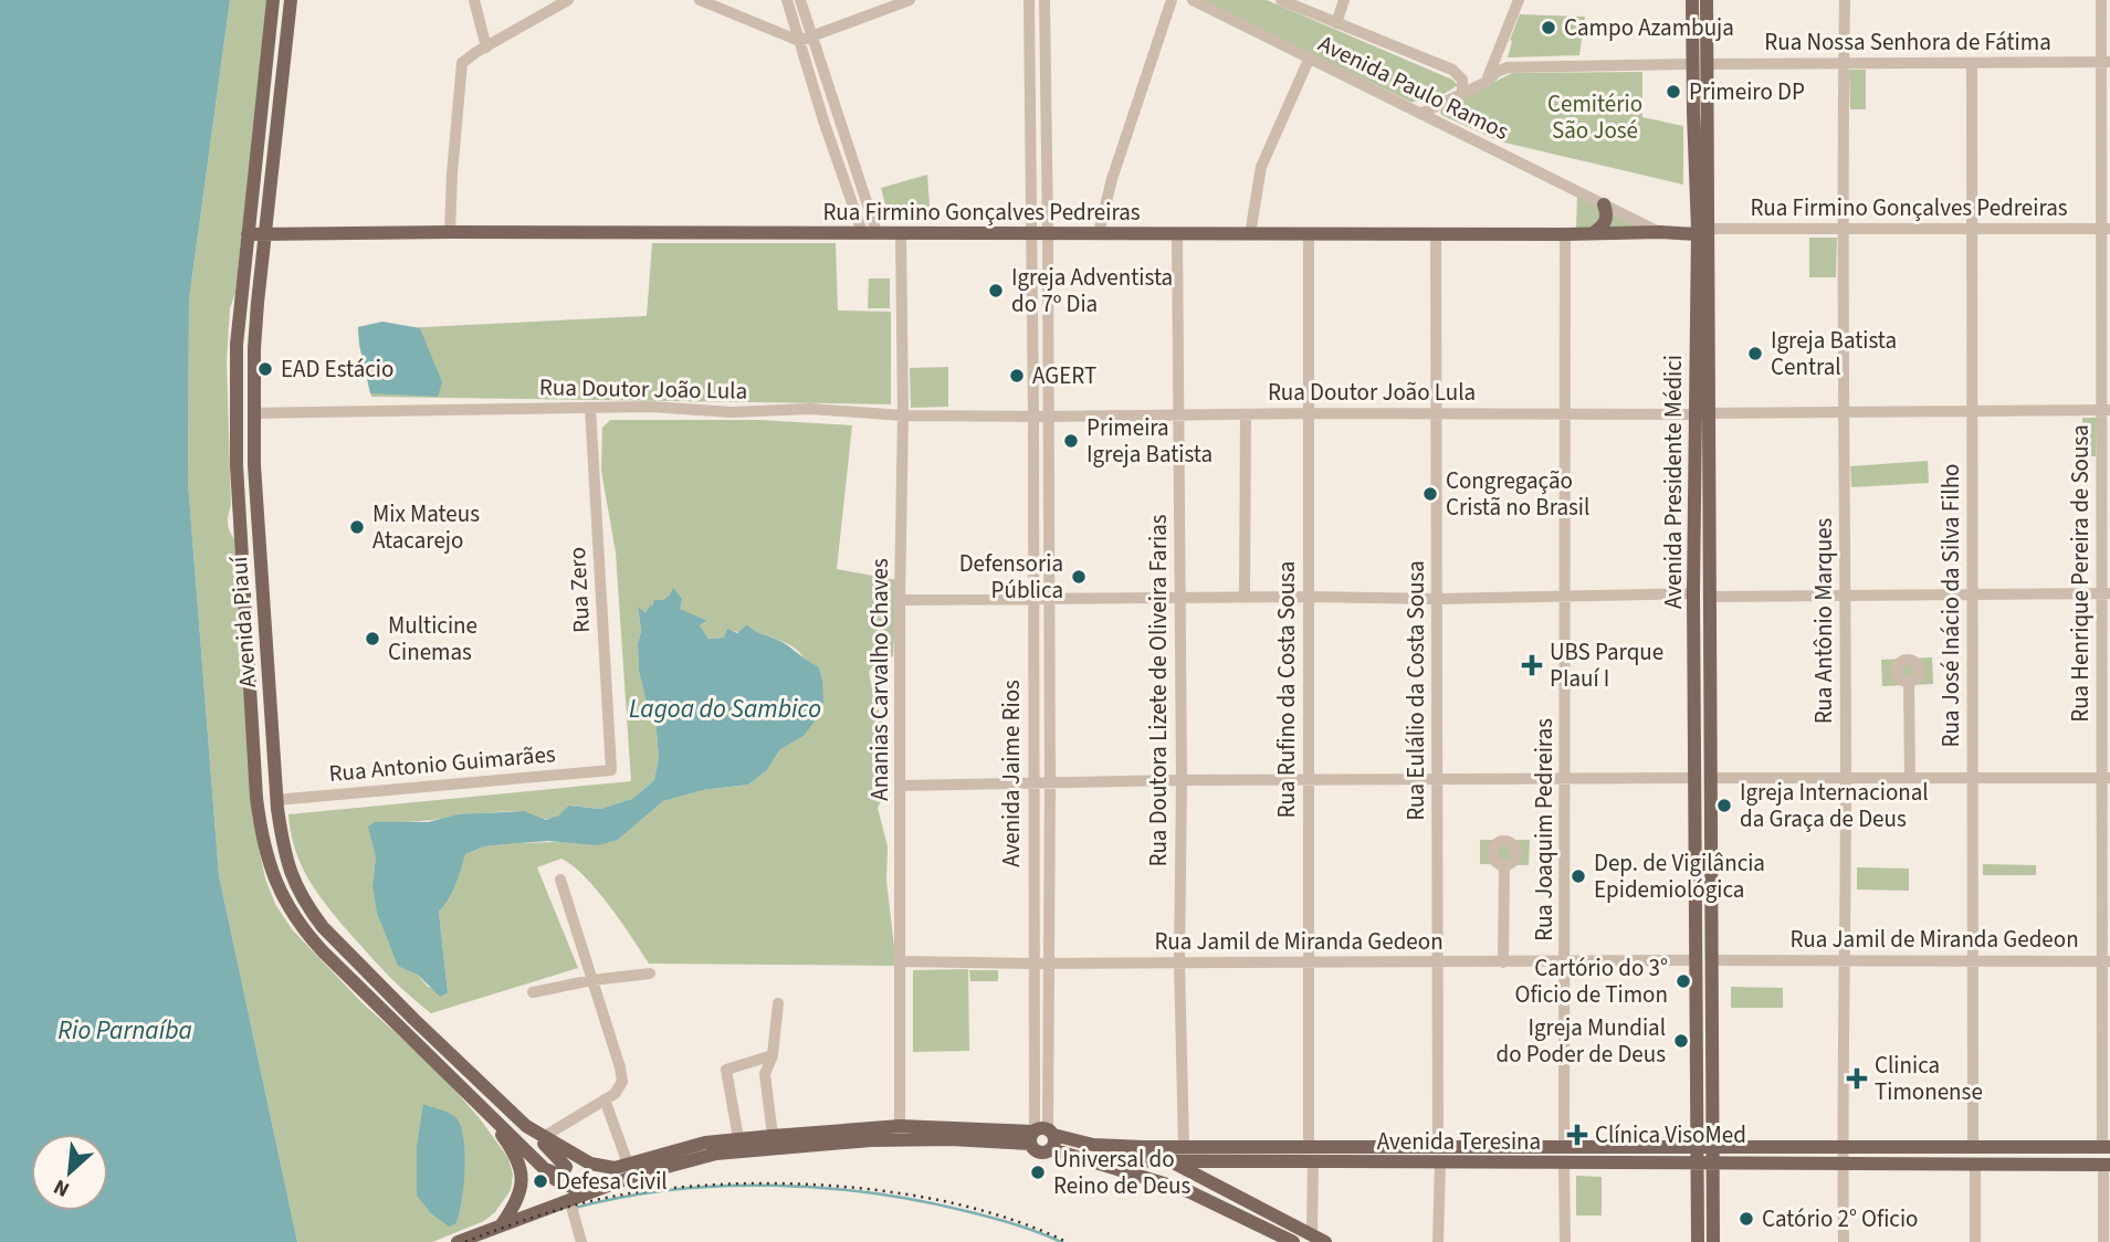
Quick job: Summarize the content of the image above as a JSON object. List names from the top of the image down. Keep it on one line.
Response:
{"streets":{"main road":["Rua Firmino Gonçalves Pedreiras","Avenida Presidente Médici","Avenida Piauí","Avenida Teresina"],"street":["Rua Nossa Senhora de Fátima","Avenida Paulo Ramos","Rua Doutor João Lula","Rua Henrique Pereira de Sousa","Rua Zero","Rua José Inácio da Silva Filho","Rua Antônio Marques","Ananias Carvalho Chaves","Rua Rufino da Costa Sousa","Rua Doutora Lizete de Oliveira Farias","Rua Eulálio da Costa Sousa","Rua Antonio Guimarães","Avenida Jaime Rios","Rua Joaquim Pedreiras","Rua Jamil de Miranda Gedeon"]},"crossings":[["Rua Nossa Senhora de Fátima","Avenida Paulo Ramos"],["Rua Nossa Senhora de Fátima","Avenida Presidente Médici"],["Rua Nossa Senhora de Fátima","Rua Henrique Pereira de Sousa"],["Rua Nossa Senhora de Fátima","Rua José Inácio da Silva Filho"],["Rua Nossa Senhora de Fátima","Rua Antônio Marques"],["Avenida Paulo Ramos","Rua Firmino Gonçalves Pedreiras"],["Rua Firmino Gonçalves Pedreiras","Avenida Presidente Médici"],["Rua Firmino Gonçalves Pedreiras","Rua Henrique Pereira de Sousa"],["Rua Firmino Gonçalves Pedreiras","Rua José Inácio da Silva Filho"],["Rua Firmino Gonçalves Pedreiras","Rua Antônio Marques"],["Rua Firmino Gonçalves Pedreiras","Avenida Piauí"],["Rua Firmino Gonçalves Pedreiras","Ananias Carvalho Chaves"],["Rua Firmino Gonçalves Pedreiras","Rua Rufino da Costa Sousa"],["Rua Firmino Gonçalves Pedreiras","Rua Doutora Lizete de Oliveira Farias"],["Rua Firmino Gonçalves Pedreiras","Rua Eulálio da Costa Sousa"],["Rua Firmino Gonçalves Pedreiras","Avenida Jaime Rios"],["Rua Firmino Gonçalves Pedreiras","Rua Joaquim Pedreiras"],["Rua Doutor João Lula","Avenida Presidente Médici"],["Rua Doutor João Lula","Rua Henrique Pereira de Sousa"],["Rua Doutor João Lula","Rua Zero"],["Rua Doutor João Lula","Rua José Inácio da Silva Filho"],["Rua Doutor João Lula","Rua Antônio Marques"],["Rua Doutor João Lula","Avenida Piauí"],["Rua Doutor João Lula","Ananias Carvalho Chaves"],["Rua Doutor João Lula","Rua Rufino da Costa Sousa"],["Rua Doutor João Lula","Rua Doutora Lizete de Oliveira Farias"],["Rua Doutor João Lula","Rua Eulálio da Costa Sousa"],["Rua Doutor João Lula","Avenida Jaime Rios"],["Rua Doutor João Lula","Rua Joaquim Pedreiras"],["Avenida Presidente Médici","Rua Jamil de Miranda Gedeon"],["Avenida Presidente Médici","Avenida Teresina"],["Rua Henrique Pereira de Sousa","Rua Jamil de Miranda Gedeon"],["Rua Henrique Pereira de Sousa","Avenida Teresina"],["Rua Zero","Rua Antonio Guimarães"],["Rua José Inácio da Silva Filho","Rua Jamil de Miranda Gedeon"],["Rua José Inácio da Silva Filho","Avenida Teresina"],["Rua Antônio Marques","Rua Jamil de Miranda Gedeon"],["Rua Antônio Marques","Avenida Teresina"],["Avenida Piauí","Rua Antonio Guimarães"],["Ananias Carvalho Chaves","Rua Jamil de Miranda Gedeon"],["Rua Rufino da Costa Sousa","Rua Jamil de Miranda Gedeon"],["Rua Rufino da Costa Sousa","Avenida Teresina"],["Rua Doutora Lizete de Oliveira Farias","Rua Jamil de Miranda Gedeon"],["Rua Doutora Lizete de Oliveira Farias","Avenida Teresina"],["Rua Eulálio da Costa Sousa","Rua Jamil de Miranda Gedeon"],["Rua Eulálio da Costa Sousa","Avenida Teresina"],["Avenida Jaime Rios","Rua Jamil de Miranda Gedeon"],["Avenida Jaime Rios","Avenida Teresina"],["Rua Joaquim Pedreiras","Rua Jamil de Miranda Gedeon"],["Rua Joaquim Pedreiras","Avenida Teresina"]],"water":["Lagoa do Sambico","Rio Parnaíba"],"parks":["Cemitério São José"],"places":{"other":["Campo Azambuja","Primeiro DP","Igreja Adventista do 7º Dia","Igreja Batista Central","EAD Estácio","AGERT","Primeira Igreja Batista","Congregação Cristã no Brasil","Mix Mateus Atacarejo","Defensoria Pública","Multicine Cinemas","Igreja Internacional da Graça de Deus","Dep. de Vigilância Epidemiológica","Cartório do 3° Oficio de Timon","Igreja Mundial do Poder de Deus","Universal do Reino de Deus","Defesa Civil","Catório 2° Oficio"],"health":["UBS Parque PIauí I","Clinica Timonense","Clínica VisoMed"]},"north":"bottom left"}
